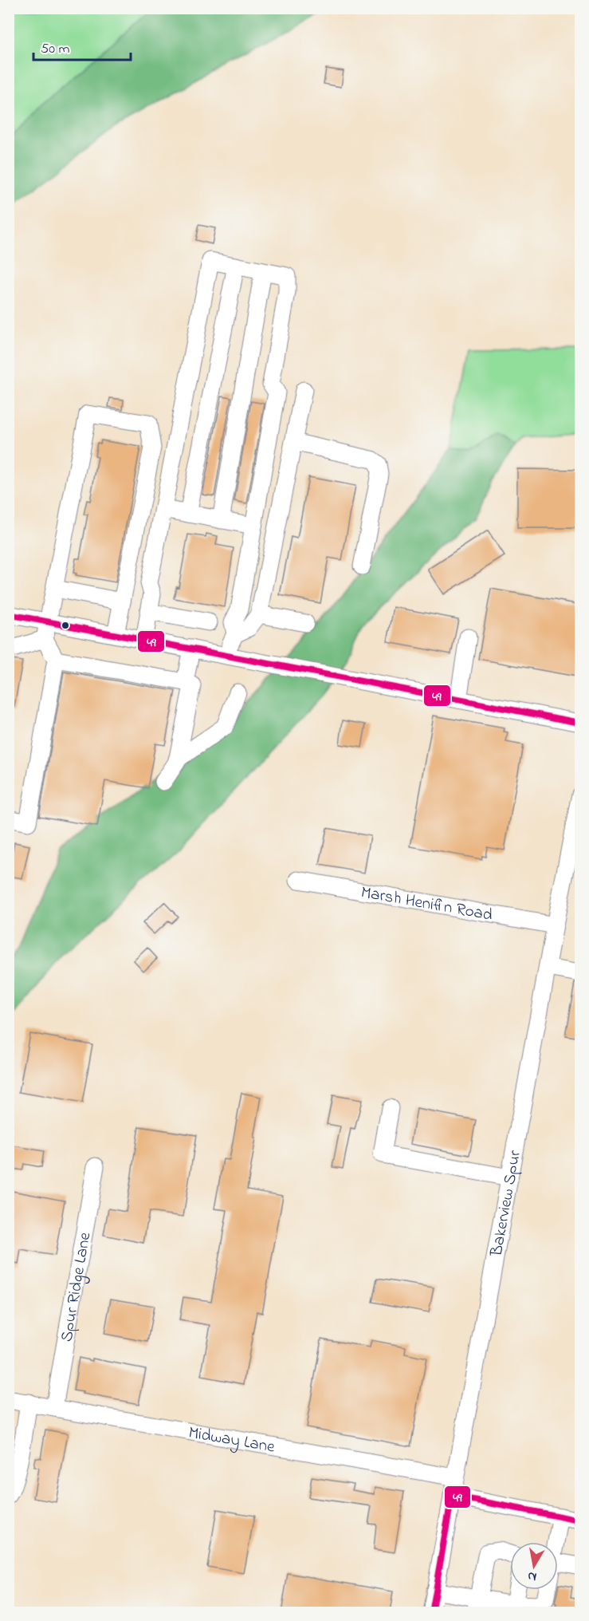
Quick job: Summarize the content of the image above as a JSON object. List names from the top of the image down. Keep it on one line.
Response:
{"streets":{"street":["Marsh Henifin Road","Bakerview Spur","Spur Ridge Lane","Midway Lane"]},"crossings":[["Marsh Henifin Road","Bakerview Spur"],["Bakerview Spur","Midway Lane"],["Spur Ridge Lane","Midway Lane"]],"lines":["transit line 49"],"scale_bar":"50 m","north":"bottom"}
